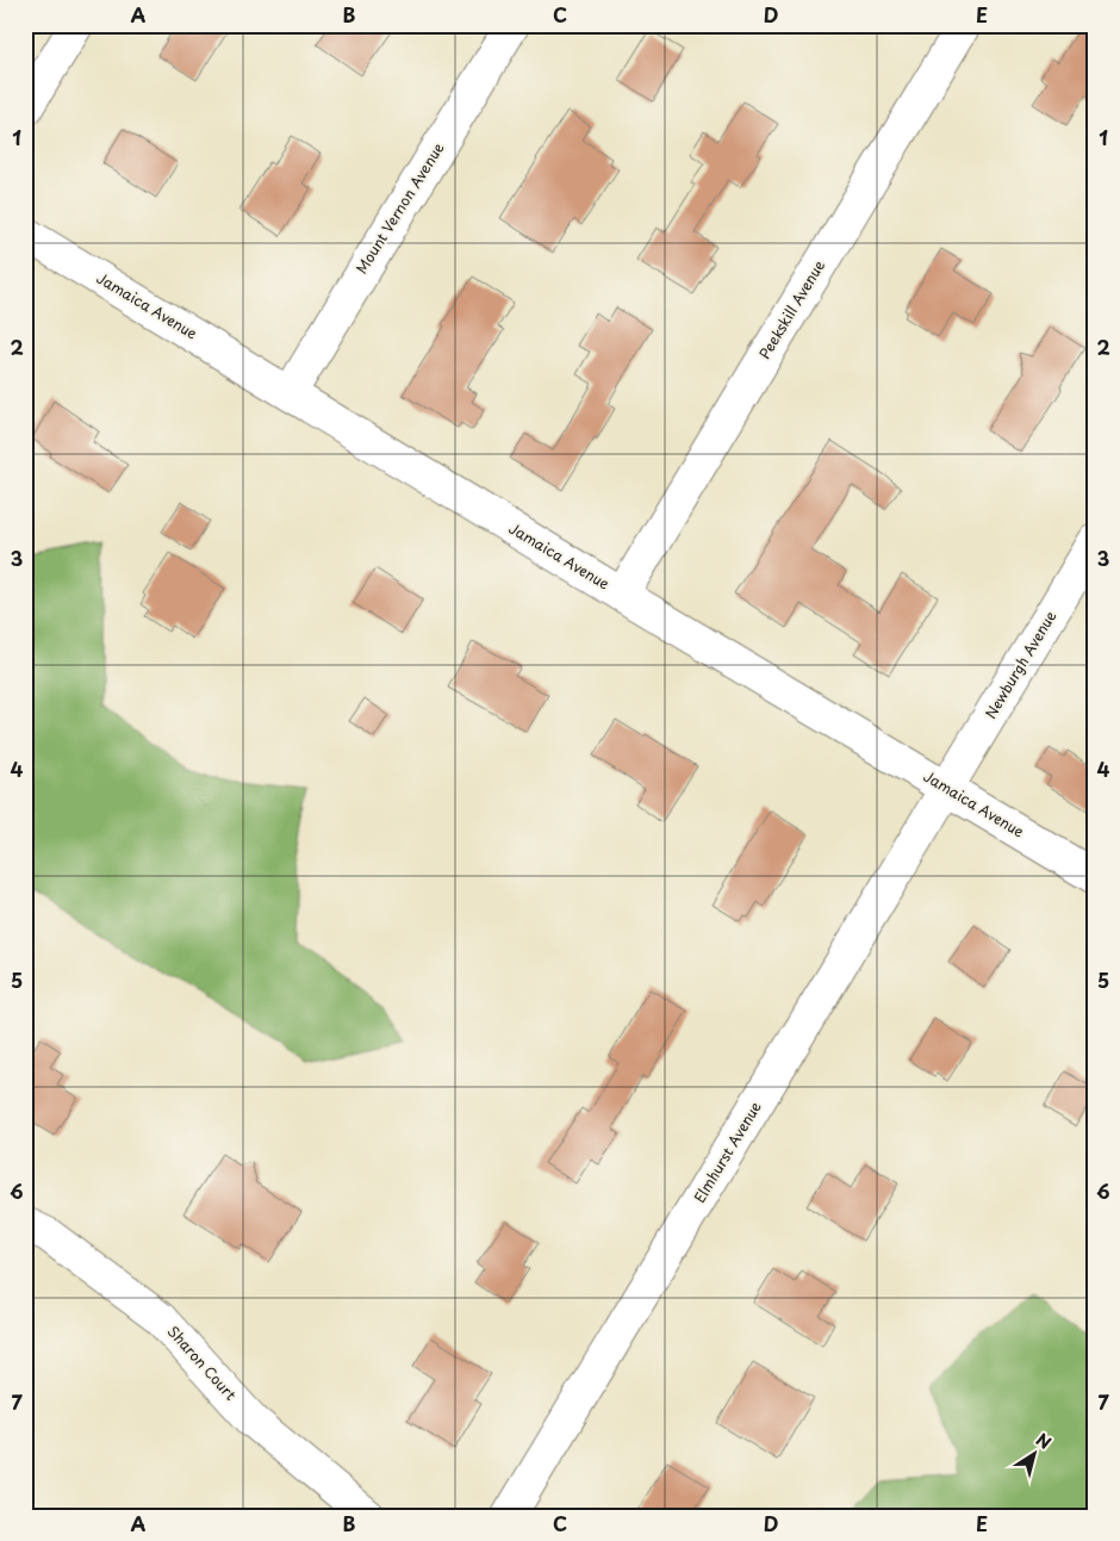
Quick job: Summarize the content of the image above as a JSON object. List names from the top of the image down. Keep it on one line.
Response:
{"streets":{"street":["Mount Vernon Avenue","Jamaica Avenue","Peekskill Avenue","Newburgh Avenue","Elmhurst Avenue","Sharon Court"]},"crossings":[["Mount Vernon Avenue","Jamaica Avenue"],["Jamaica Avenue","Peekskill Avenue"],["Jamaica Avenue","Newburgh Avenue"],["Jamaica Avenue","Elmhurst Avenue"],["Newburgh Avenue","Elmhurst Avenue"]],"north":"top right","grid":{"columns":["A","B","C","D","E"],"rows":["1","2","3","4","5","6","7"]}}
